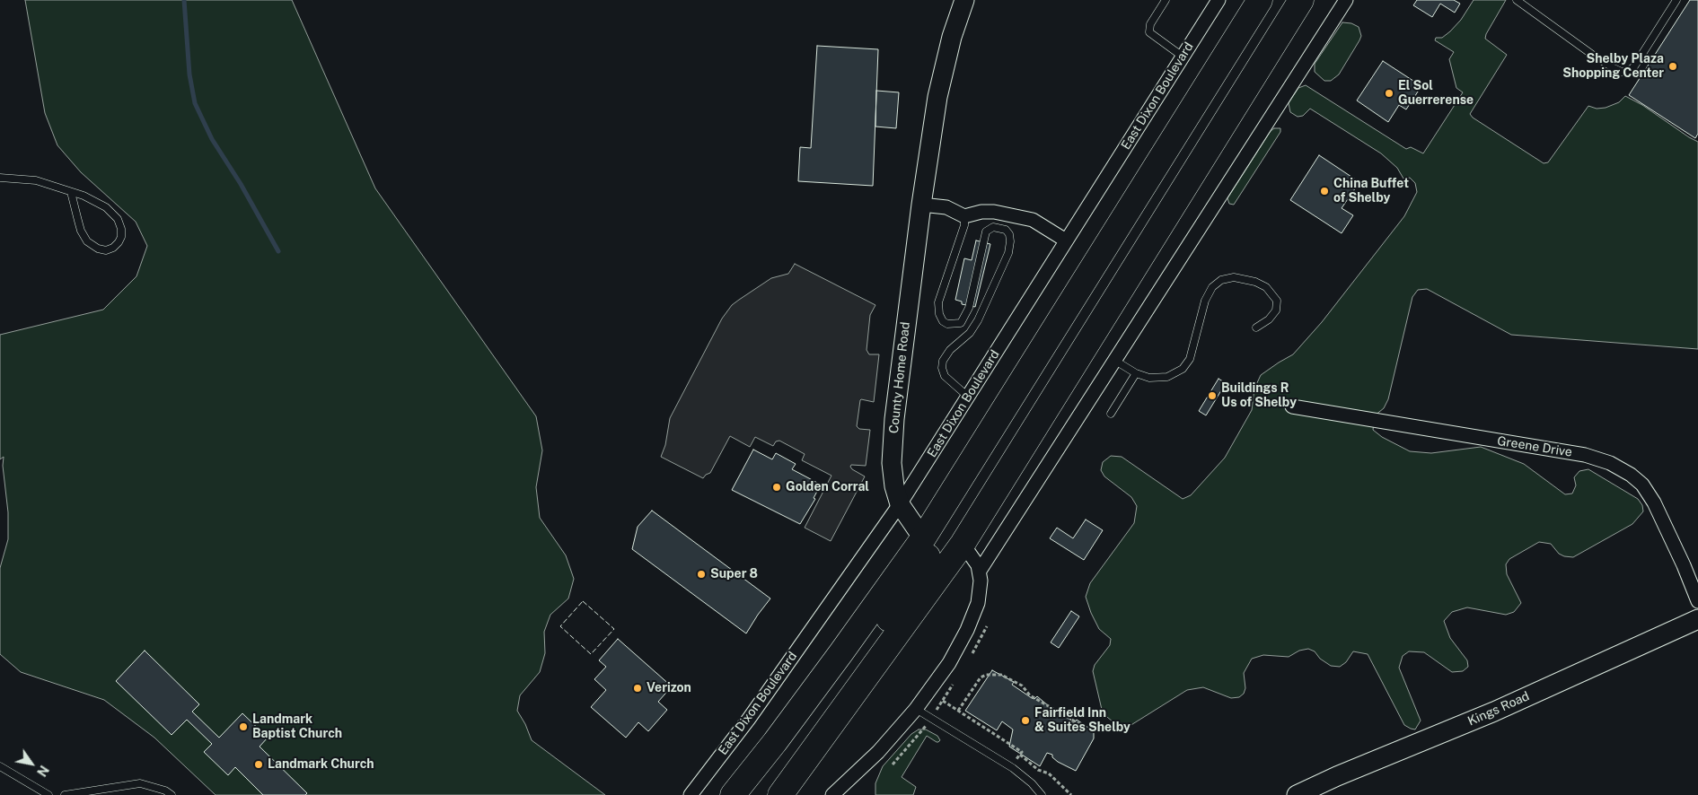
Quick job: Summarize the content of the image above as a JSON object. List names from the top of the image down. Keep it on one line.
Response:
{"streets":{"highway":["County Home Road"],"street":["East Dixon Boulevard","Greene Drive","Kings Road"]},"crossings":[["East Dixon Boulevard","County Home Road"]],"places":["Shelby Plaza Shopping Center","El Sol Guerrerense","China Buffet of Shelby","Buildings R Us of Shelby","Golden Corral","Super 8","Verizon","Fairfield Inn & Suites Shelby","Landmark Baptist Church","Landmark Church"],"north":"bottom right"}
